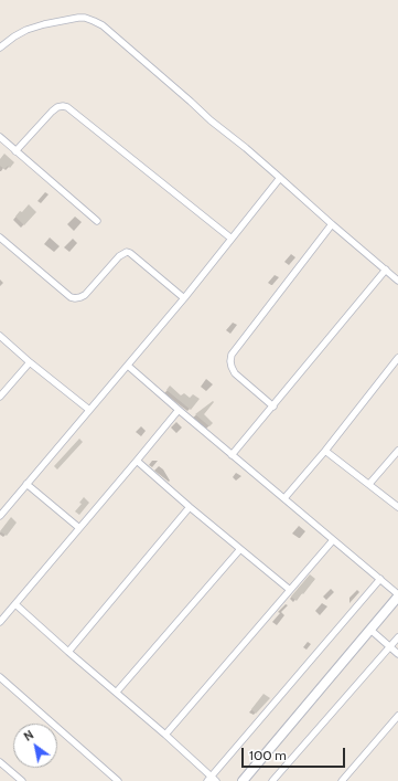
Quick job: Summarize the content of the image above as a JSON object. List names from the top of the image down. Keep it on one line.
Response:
{"scale_bar":"100 m","north":"top left"}
